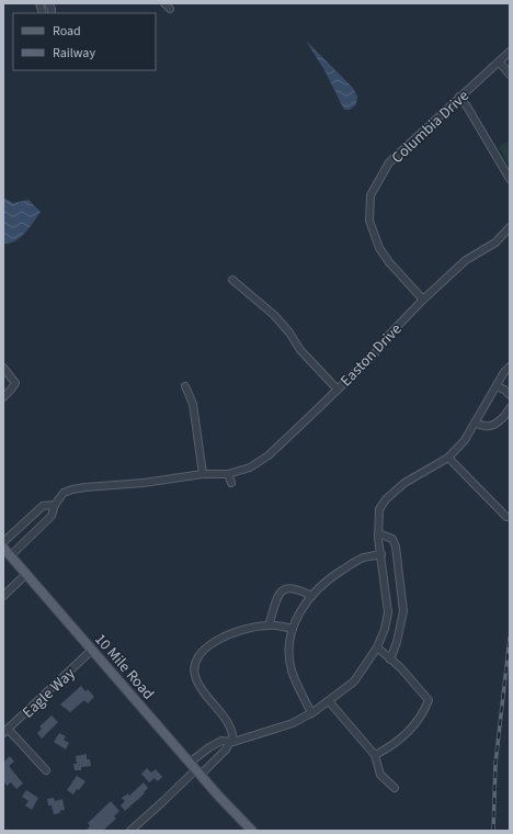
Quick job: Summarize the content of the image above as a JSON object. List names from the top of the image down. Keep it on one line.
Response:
{"streets":{"main road":["10 Mile Road"],"street":["Columbia Drive","Easton Drive","Eagle Way"]},"crossings":[["Columbia Drive","Easton Drive"],["Easton Drive","10 Mile Road"],["10 Mile Road","Eagle Way"]],"legend":["Road","Railway"]}
